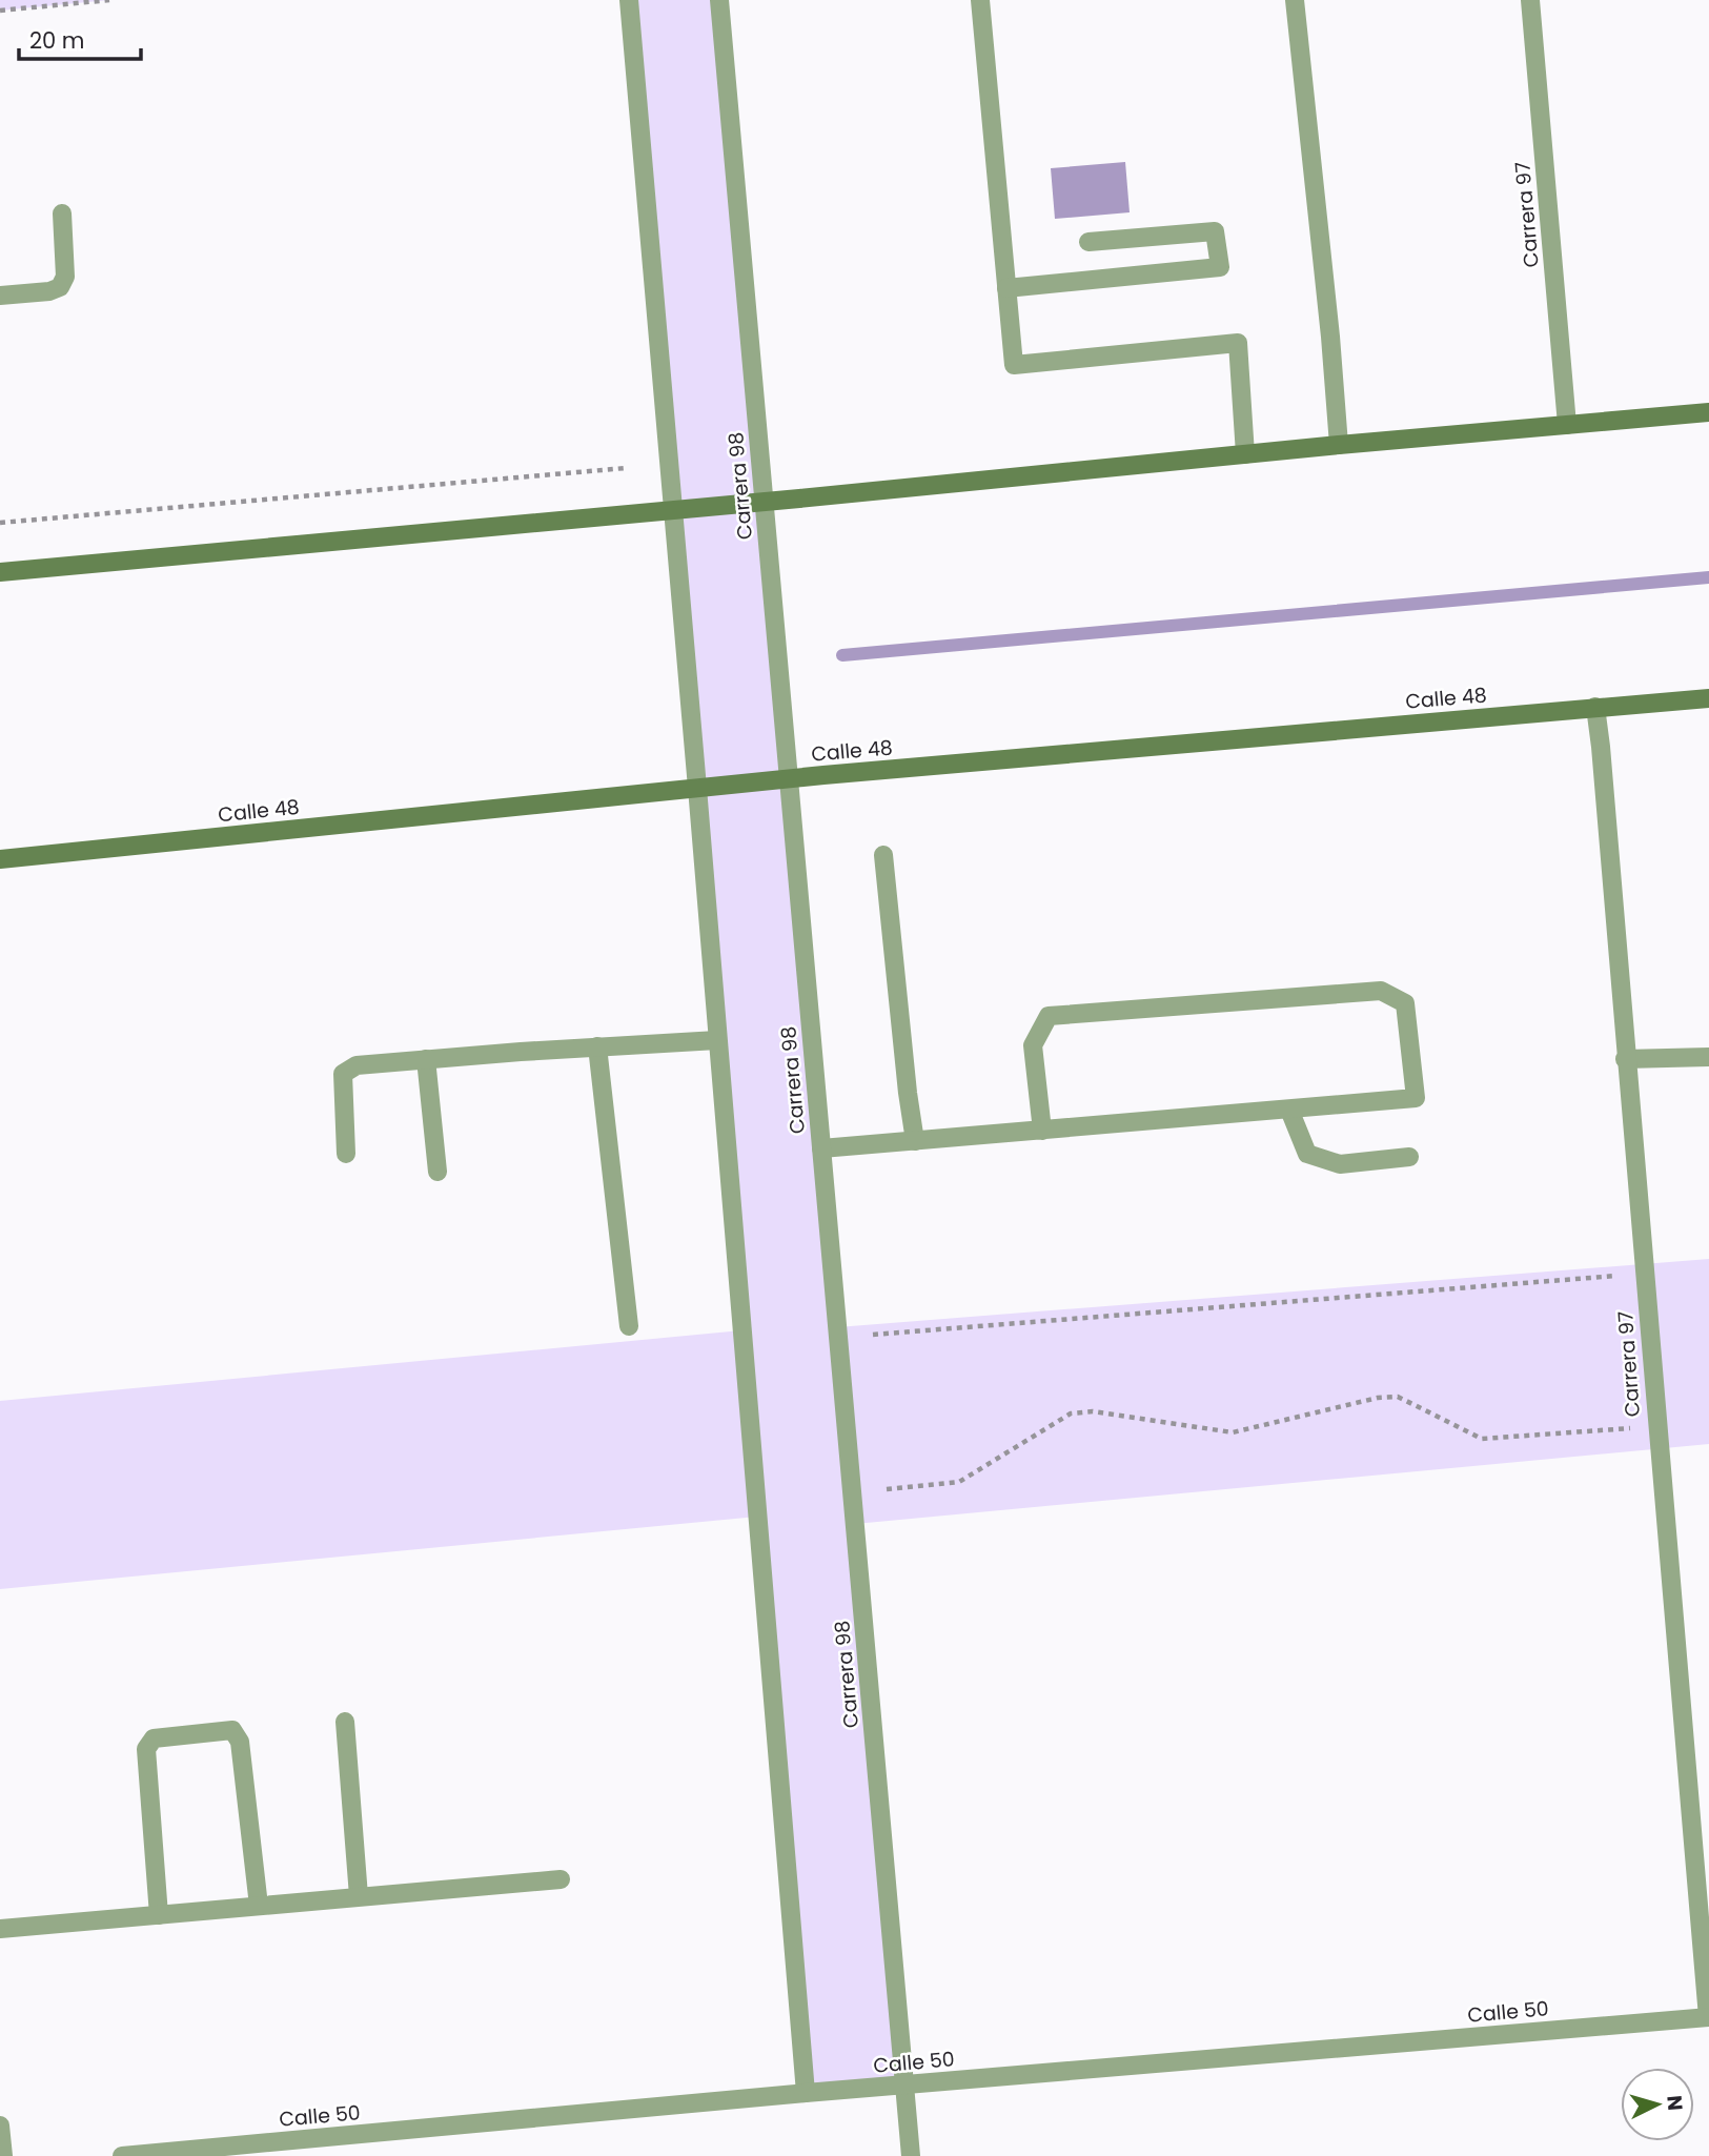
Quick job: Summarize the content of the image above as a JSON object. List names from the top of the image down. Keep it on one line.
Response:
{"streets":{"main road":["Calle 48"],"street":["Carrera 97","Carrera 98","Calle 50"]},"crossings":[["Carrera 97","Calle 48"],["Carrera 97","Calle 50"],["Carrera 98","Calle 48"],["Carrera 98","Calle 50"]],"scale_bar":"20 m","north":"right"}
